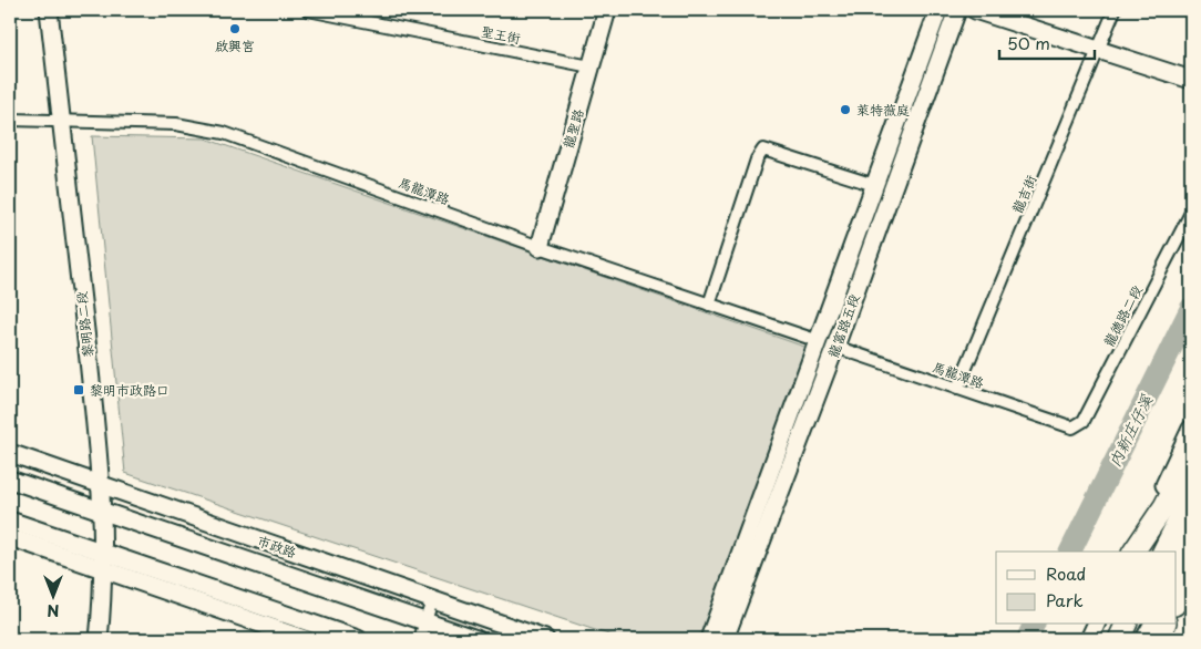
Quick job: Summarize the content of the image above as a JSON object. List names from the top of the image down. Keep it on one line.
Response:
{"streets":{"street":["聖王街","龍聖路","馬龍潭路","龍吉街","龍德路二段","黎明路二段","龍富路五段","市政路"]},"crossings":[["聖王街","龍聖路"],["龍聖路","馬龍潭路"],["馬龍潭路","龍吉街"],["馬龍潭路","龍德路二段"],["馬龍潭路","黎明路二段"],["馬龍潭路","龍富路五段"],["黎明路二段","市政路"]],"water":["內新庄仔溪"],"places":{"other":["啟興宮","萊特薇庭"],"transit":["黎明市政路口"]},"legend":["Road","Park"],"scale_bar":"50 m","north":"bottom"}
